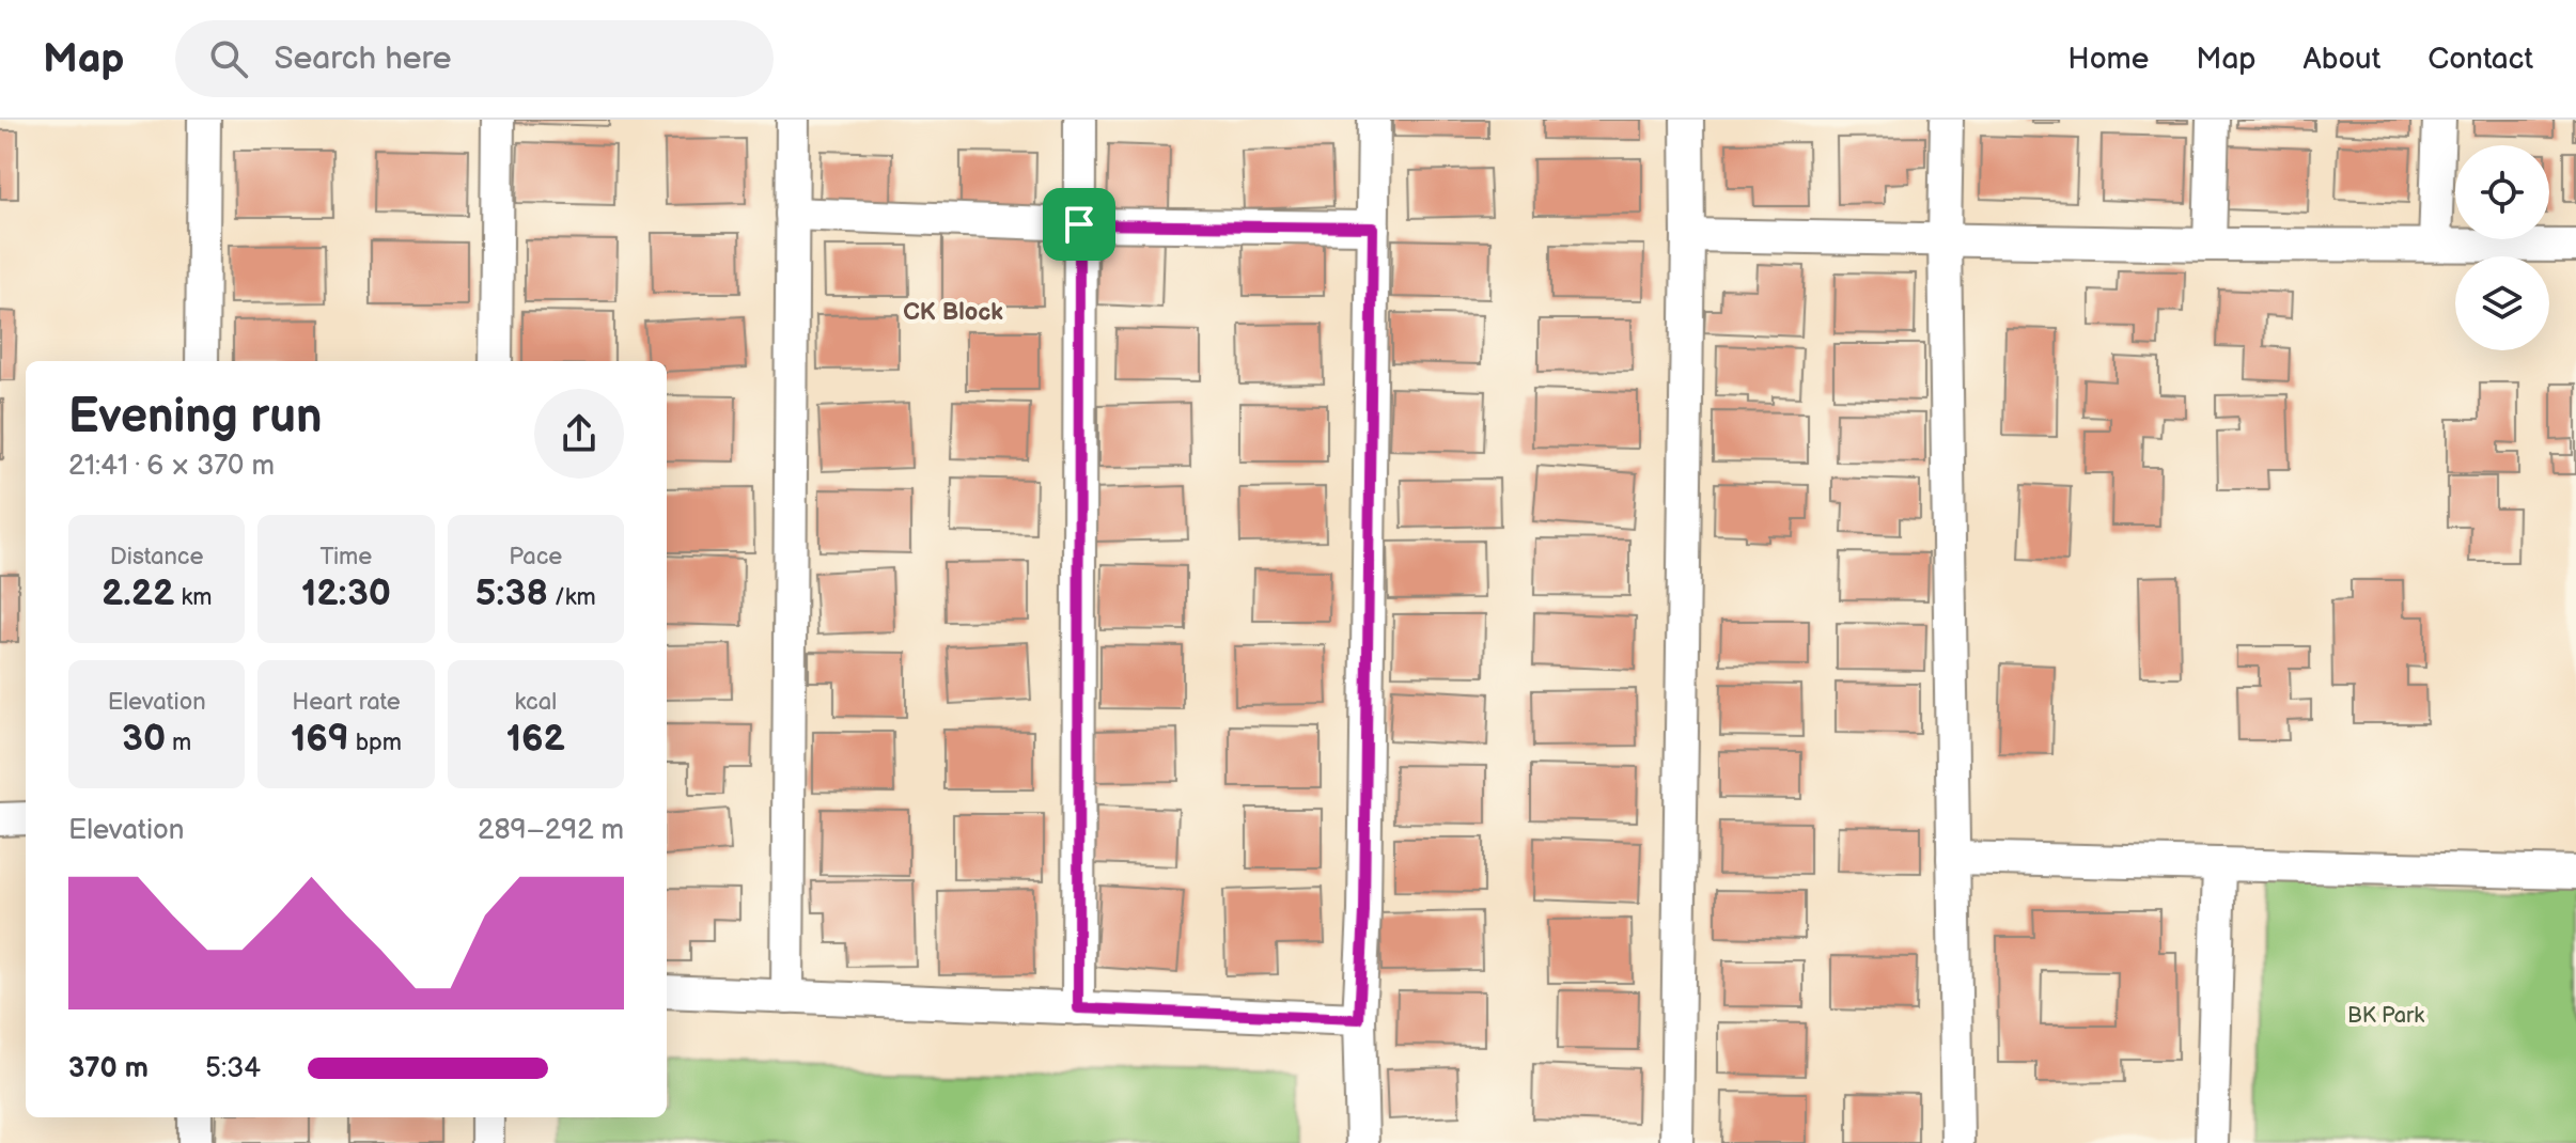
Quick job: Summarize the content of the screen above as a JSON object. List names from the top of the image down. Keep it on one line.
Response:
{"districts":["CK Block"],"parks":["BK Park"],"page":{"header":"Map","search":"Search here","nav":["Home","Map","About","Contact"],"heading":["Evening run","21:41 · 6 × 370 m"],"stats":[["Distance","2.22 km"],["Time","12:30"],["Pace","5:38 /km"],["Elevation","30 m"],["Heart rate","169 bpm"],["kcal","162"]],"chart":["Elevation","289–292 m"],"list":[{"name":"370 m","note":"5:34"}]}}
